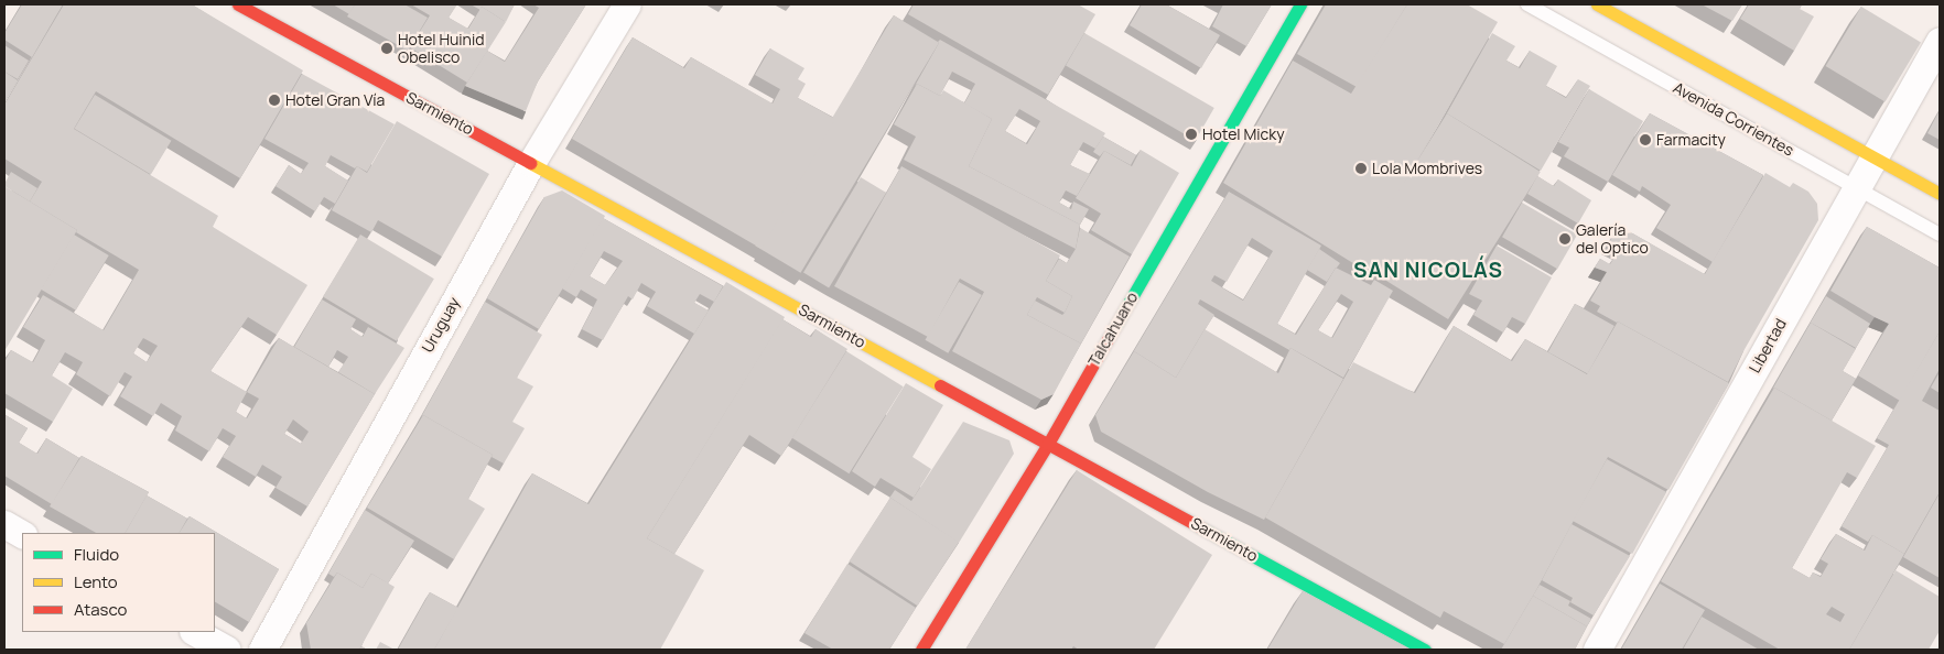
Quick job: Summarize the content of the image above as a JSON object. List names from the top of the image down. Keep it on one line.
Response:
{"streets":{"street":["Sarmiento","Uruguay","Talcahuano","Libertad"],"lane":["Avenida Corrientes"]},"crossings":[["Sarmiento","Uruguay"],["Sarmiento","Talcahuano"],["Avenida Corrientes","Libertad"]],"districts":["SAN NICOLÁS"],"places":["Hotel Huinid Obelisco","Hotel Gran Vía","Hotel Micky","Farmacity","Lola Mombrives","Galería del Optico"],"legend":["Fluido","Lento","Atasco"]}
